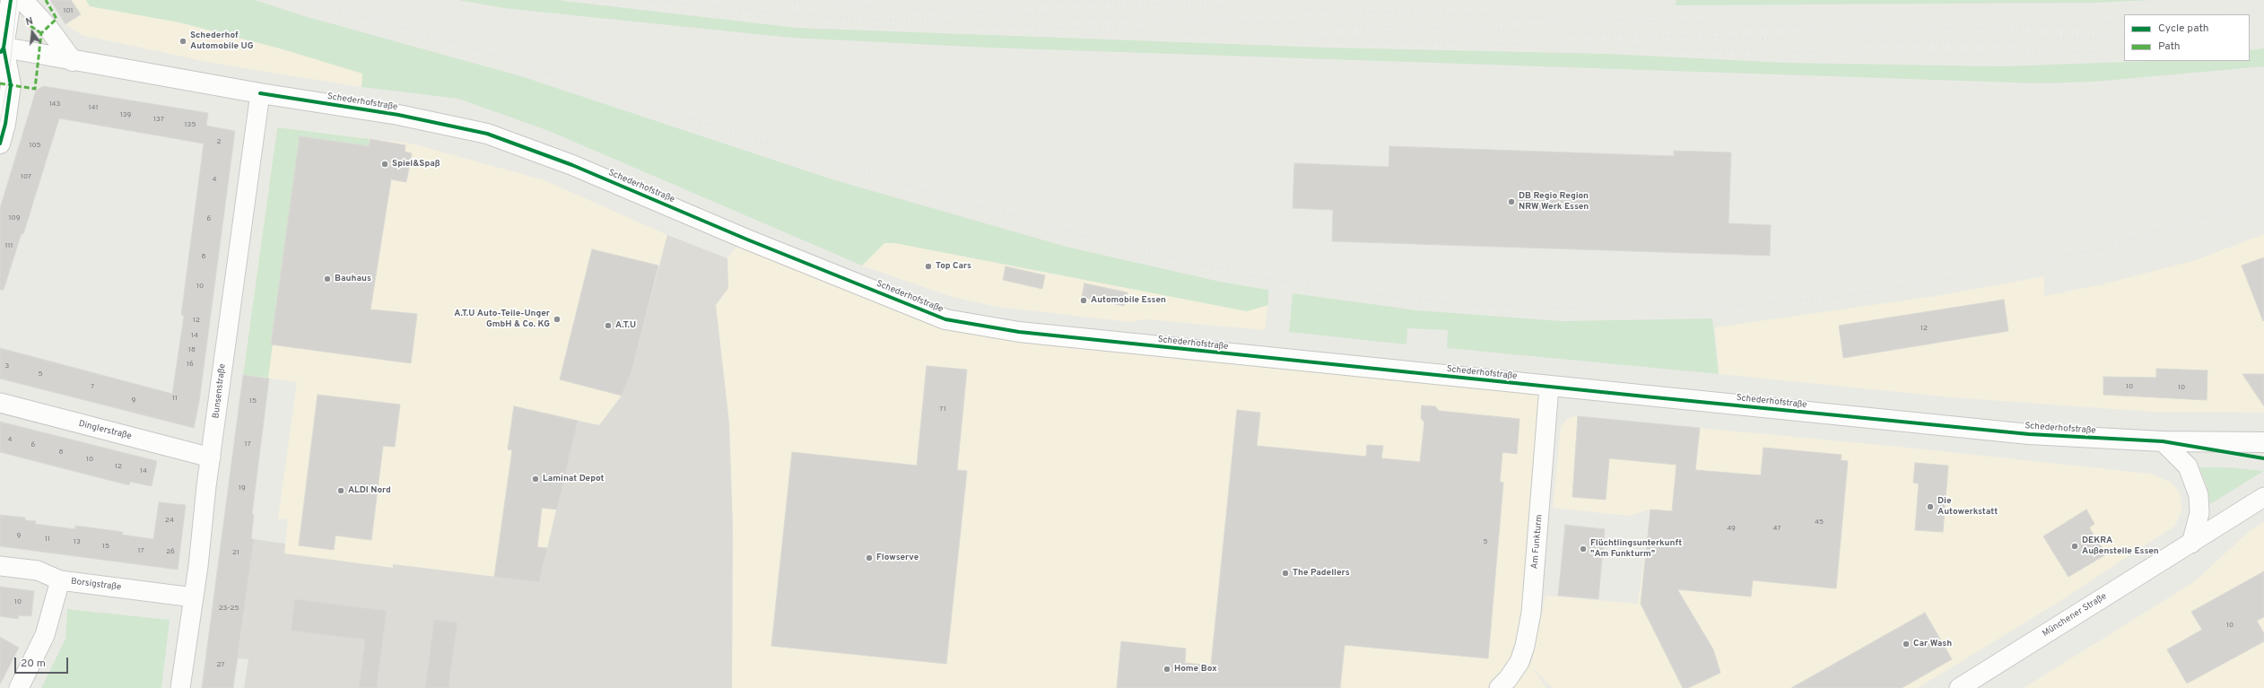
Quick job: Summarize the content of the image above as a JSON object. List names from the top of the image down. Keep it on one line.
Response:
{"streets":{"street":["Schederhofstraße","Bunsenstraße","Dinglerstraße","Am Funkturm","Borsigstraße","Münchener Straße"]},"crossings":[["Schederhofstraße","Bunsenstraße"],["Schederhofstraße","Am Funkturm"],["Bunsenstraße","Dinglerstraße"],["Bunsenstraße","Borsigstraße"]],"places":["Schederhof Automobile UG","Spiel&Spaß","DB Regio Region NRW Werk Essen","Top Cars","Bauhaus","Automobile Essen","A.T.U Auto-Teile-Unger GmbH & Co. KG","A.T.U","Laminat Depot","ALDI Nord","Die Autowerkstatt","DEKRA Außenstelle Essen","Flüchtlingsunterkunft \"Am Funkturm\"","Flowserve","The Padellers","Car Wash","Home Box"],"house_numbers":["101","143","141","139","137","135","2","105","107","4","109","6","111","8","10","12","12","14","18","16","3","5","7","10","10","11","9","15","71","4","17","6","8","10","12","14","19","24","45","49","47","9","11","13","5","15","17","26","21","10","23-25","10","27"],"legend":["Cycle path","Path"],"scale_bar":"20 m","north":"top"}
